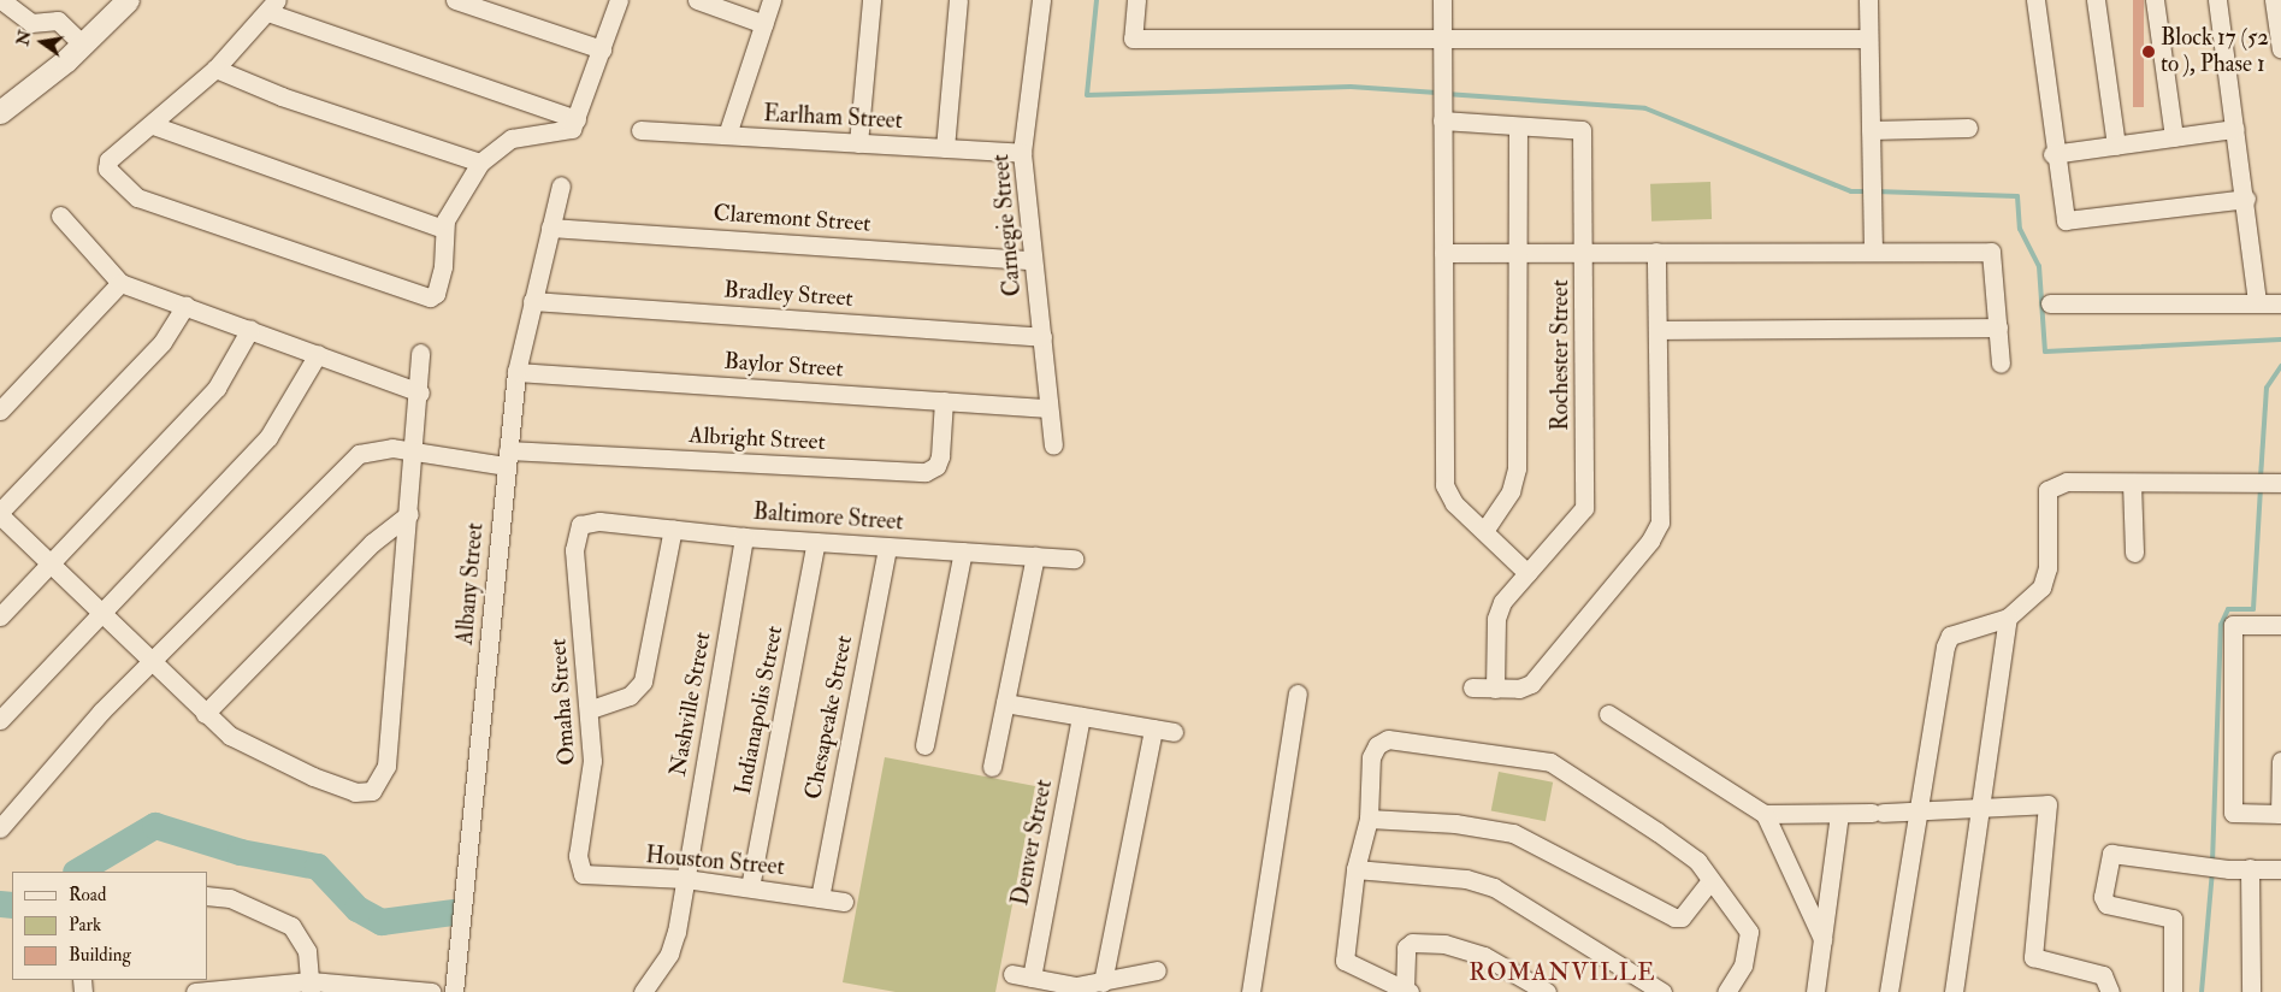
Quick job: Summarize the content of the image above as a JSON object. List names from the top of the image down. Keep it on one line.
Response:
{"streets":{"street":["Earlham Street","Claremont Street","Carnegie Street","Bradley Street","Rochester Street","Baylor Street","Albright Street","Baltimore Street","Albany Street","Omaha Street","Nashville Street","Indianapolis Street","Chesapeake Street","Denver Street","Houston Street"]},"crossings":[["Earlham Street","Carnegie Street"],["Claremont Street","Carnegie Street"],["Claremont Street","Albany Street"],["Carnegie Street","Bradley Street"],["Carnegie Street","Baylor Street"],["Bradley Street","Albany Street"],["Baylor Street","Albright Street"],["Baylor Street","Albany Street"],["Albright Street","Albany Street"],["Baltimore Street","Omaha Street"],["Baltimore Street","Nashville Street"],["Baltimore Street","Indianapolis Street"],["Baltimore Street","Chesapeake Street"],["Omaha Street","Houston Street"],["Nashville Street","Houston Street"],["Indianapolis Street","Houston Street"],["Chesapeake Street","Houston Street"]],"districts":["ROMANVILLE"],"places":["Block 17 (52 to ), Phase 1"],"legend":["Road","Park","Building"],"north":"left"}
